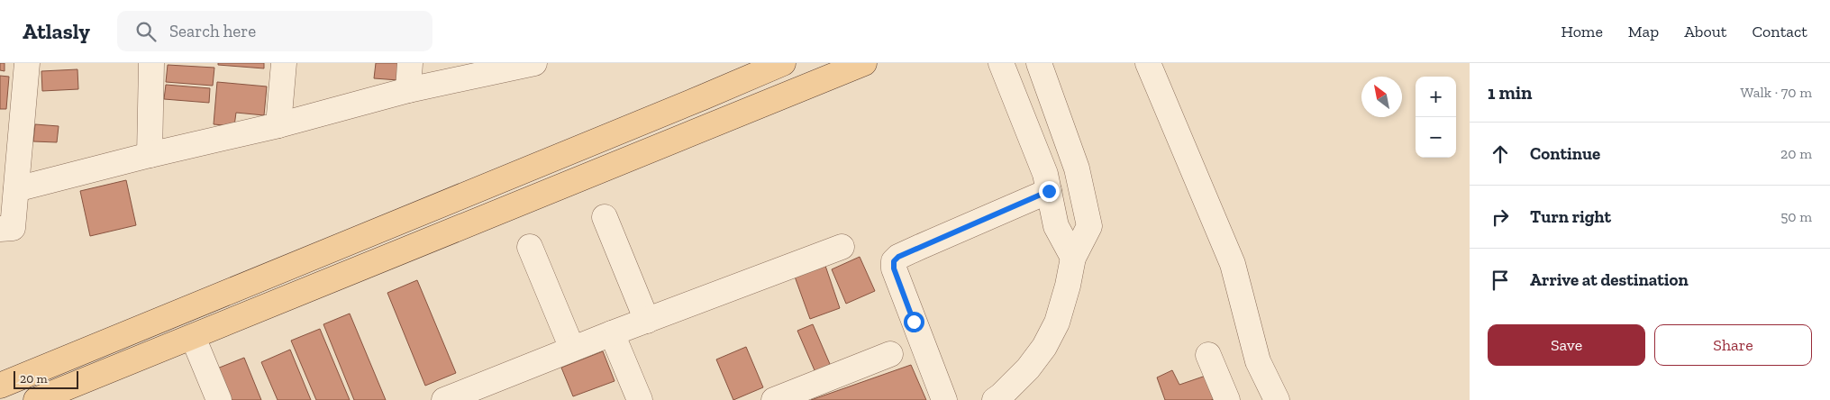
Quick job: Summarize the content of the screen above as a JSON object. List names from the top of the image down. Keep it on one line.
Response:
{"scale_bar":"20 m","north":"top left","page":{"header":"Atlasly","search":"Search here","nav":["Home","Map","About","Contact"],"heading":["1 min","Walk · 70 m"],"map_buttons":["+","−"],"list":[["Continue","20 m"],["Turn right","50 m"],"Arrive at destination"],"buttons":["Save","Share"],"scale":"20 m"}}
